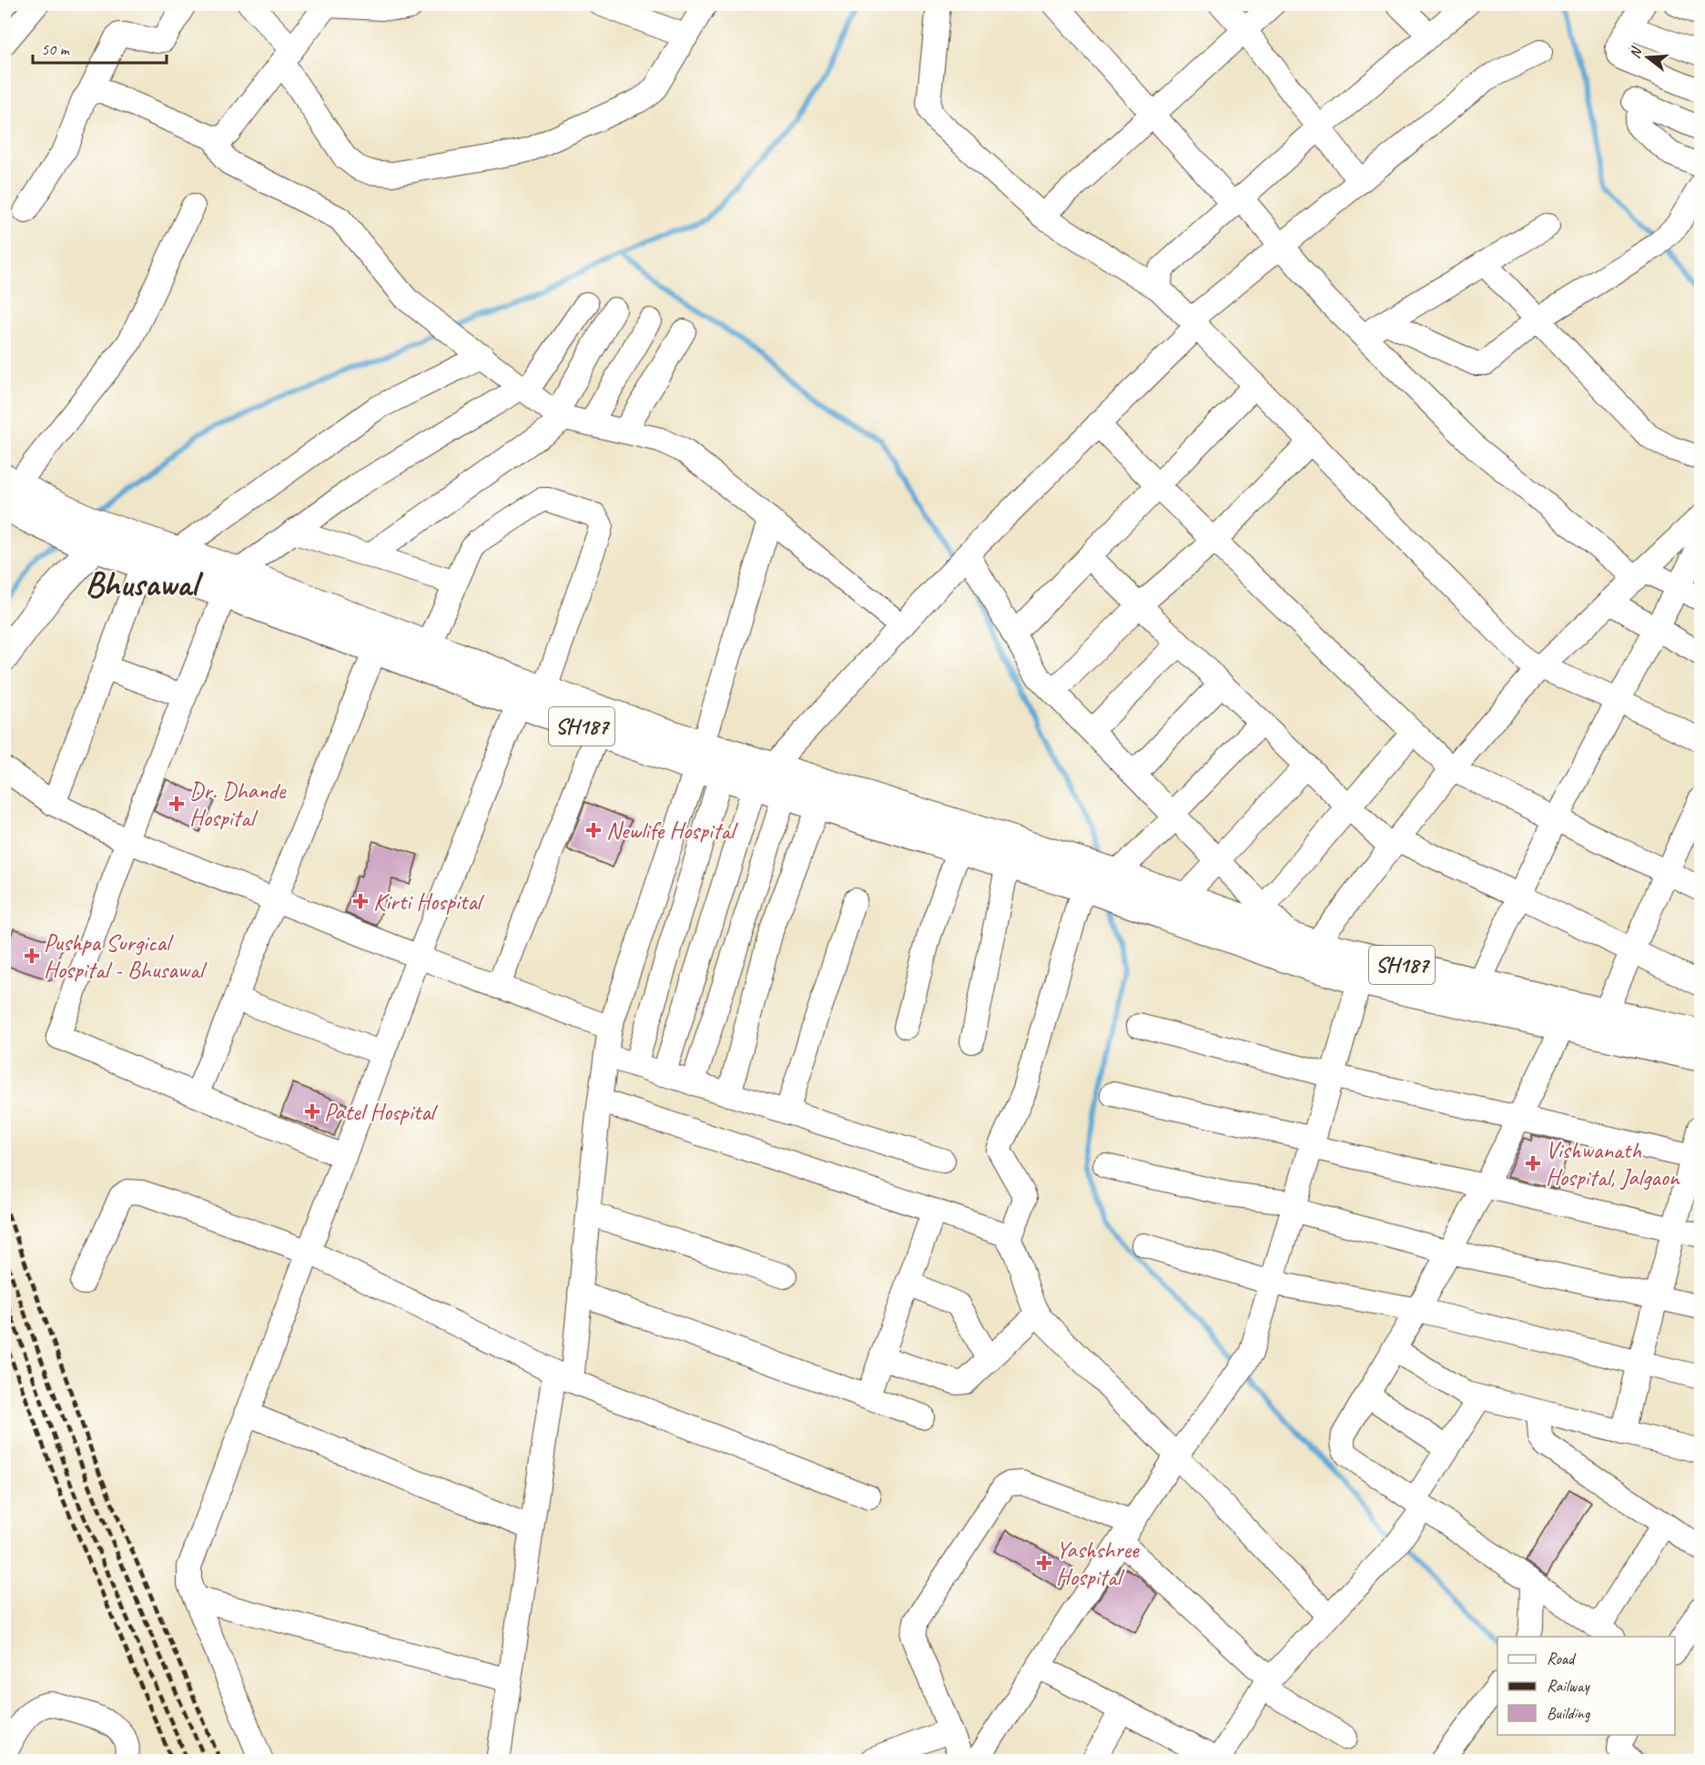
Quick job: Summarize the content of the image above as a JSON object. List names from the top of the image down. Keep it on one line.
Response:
{"streets":{"main road":["SH187"]},"districts":["Bhusawal"],"places":{"health":["Dr. Dhande Hospital","Newlife Hospital","Kirti Hospital","Pushpa Surgical Hospital - Bhusawal","Patel Hospital","Vishwanath Hospital, Jalgaon","Yashshree Hospital"]},"legend":["Road","Railway","Building"],"scale_bar":"50 m","north":"left"}
